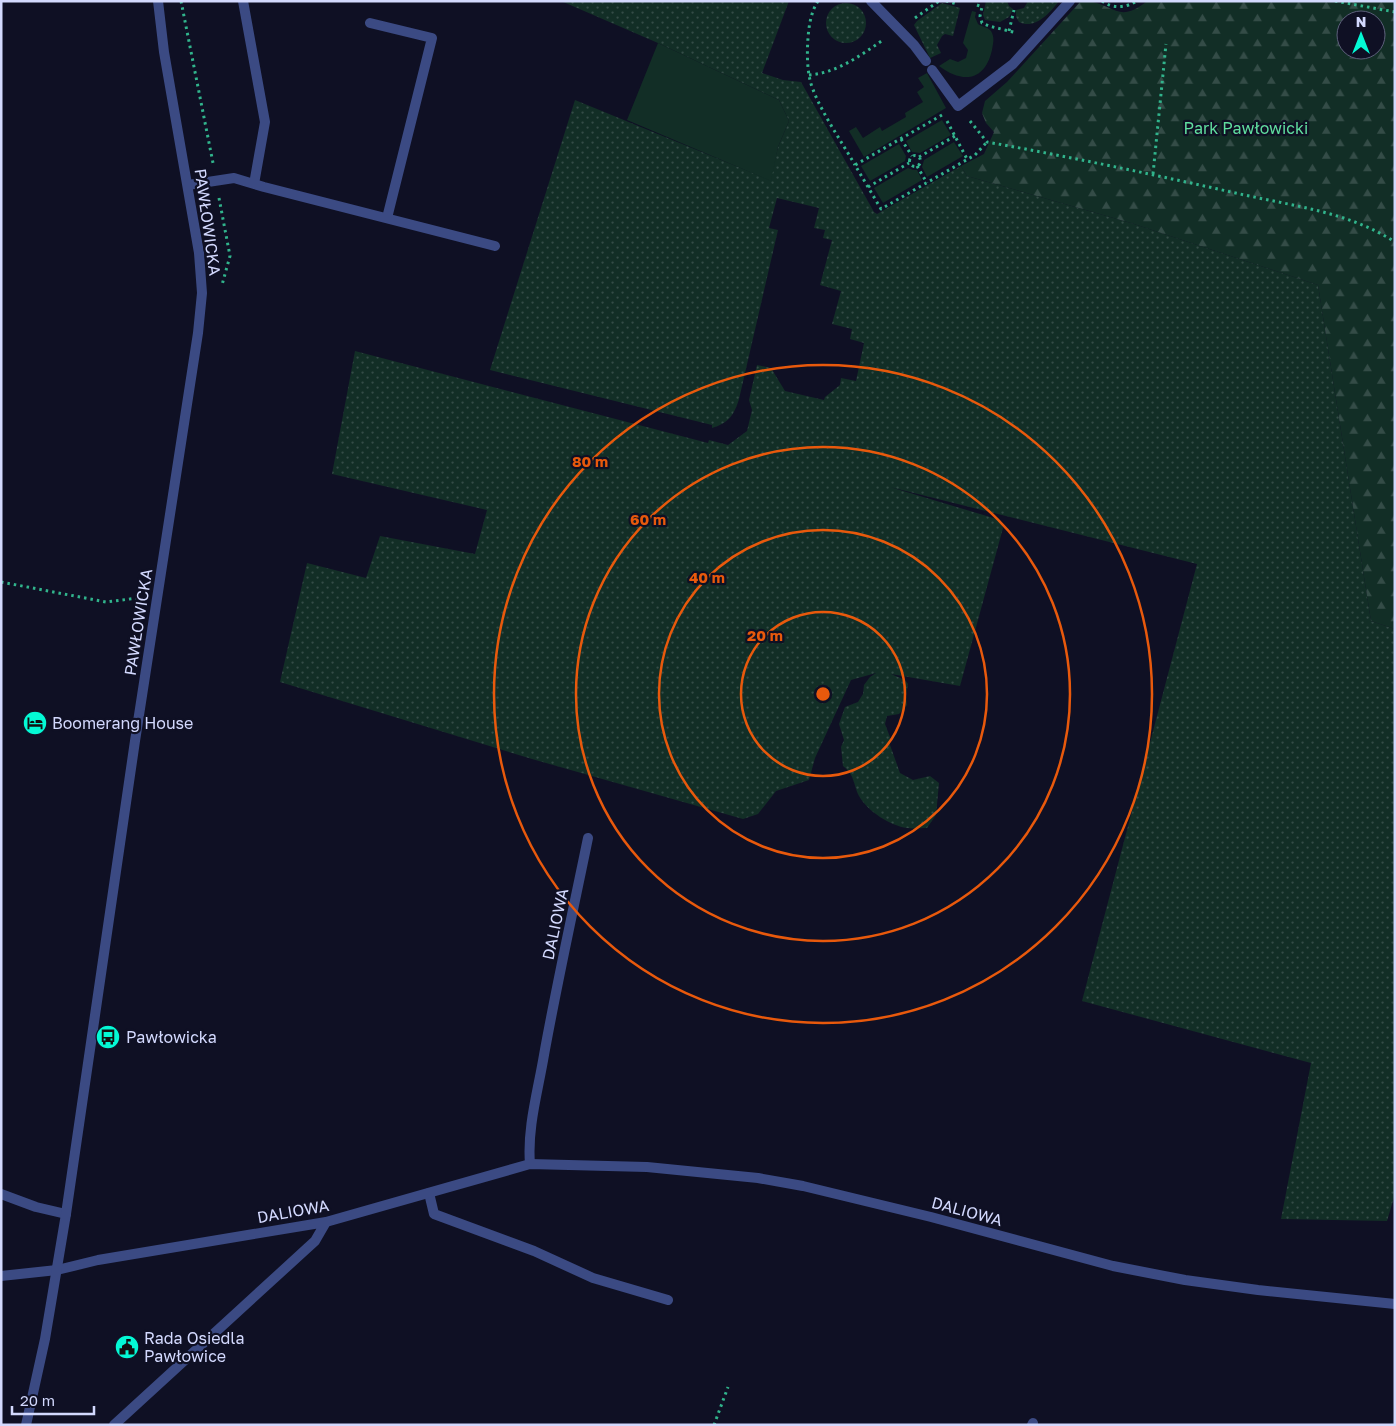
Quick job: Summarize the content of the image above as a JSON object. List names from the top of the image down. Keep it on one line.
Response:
{"streets":{"street":["PAWŁOWICKA","DALIOWA"]},"crossings":[["PAWŁOWICKA","DALIOWA"]],"parks":["Park Pawłowicki"],"places":{"hotel":["Boomerang House"],"bus stop":["Pawłowicka"],"public building":["Rada Osiedla Pawłowice"]},"scale_bar":"20 m","north":"top","rings":["80 m","60 m","40 m","20 m"]}
